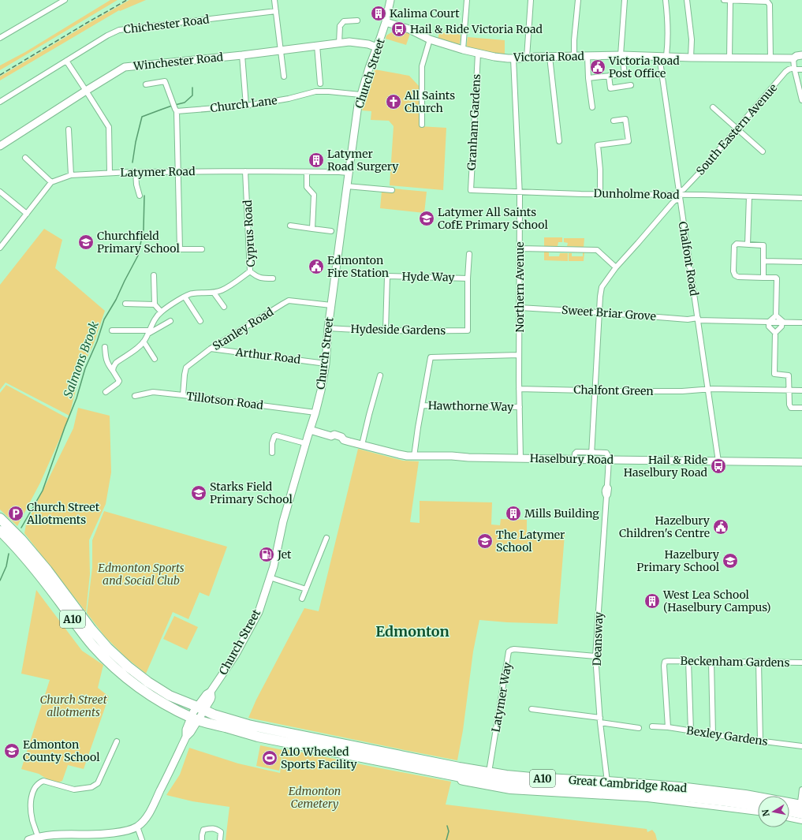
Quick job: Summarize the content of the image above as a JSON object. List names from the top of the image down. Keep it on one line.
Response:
{"streets":{"highway":["A10","Great Cambridge Road"],"street":["Chichester Road","Victoria Road","Winchester Road","Church Street","Church Lane","Granham Gardens","South Eastern Avenue","Latymer Road","Dunholme Road","Cyprus Road","Chalfont Road","Hyde Way","Northern Avenue","Sweet Briar Grove","Stanley Road","Hydeside Gardens","Arthur Road","Chalfont Green","Tillotson Road","Hawthorne Way","Haselbury Road","Deansway","Beckenham Gardens","Latymer Way","Bexley Gardens"]},"crossings":[["Victoria Road","Church Street"],["Victoria Road","Granham Gardens"],["Victoria Road","Chalfont Road"],["Victoria Road","Northern Avenue"],["Winchester Road","Church Street"],["Church Street","Church Lane"],["Church Street","Latymer Road"],["Church Street","Stanley Road"],["Church Street","Hydeside Gardens"],["Church Street","Arthur Road"],["Church Street","Tillotson Road"],["Church Street","Haselbury Road"],["Church Street","A10"],["Granham Gardens","Dunholme Road"],["South Eastern Avenue","Dunholme Road"],["South Eastern Avenue","Chalfont Road"],["South Eastern Avenue","Sweet Briar Grove"],["South Eastern Avenue","Chalfont Green"],["South Eastern Avenue","Haselbury Road"],["Latymer Road","Cyprus Road"],["Dunholme Road","Chalfont Road"],["Dunholme Road","Northern Avenue"],["Chalfont Road","Sweet Briar Grove"],["Chalfont Road","Chalfont Green"],["Chalfont Road","Haselbury Road"],["Hyde Way","Hydeside Gardens"],["Northern Avenue","Sweet Briar Grove"],["Northern Avenue","Chalfont Green"],["Northern Avenue","Hawthorne Way"],["Northern Avenue","Haselbury Road"],["Stanley Road","Arthur Road"],["Stanley Road","Tillotson Road"],["Haselbury Road","Deansway"],["A10","Great Cambridge Road"],["Deansway","Latymer Way"],["Deansway","Great Cambridge Road"],["Beckenham Gardens","Bexley Gardens"],["Latymer Way","Great Cambridge Road"]],"districts":["Edmonton"],"water":["Salmons Brook"],"parks":["Edmonton Sports and Social Club","Church Street allotments","Edmonton Cemetery"],"places":{"building":["Kalima Court","Latymer Road Surgery","Mills Building","West Lea School (Haselbury Campus)"],"bus stop":["Hail & Ride Victoria Road","Hail & Ride Haselbury Road"],"public building":["Victoria Road Post Office","Edmonton Fire Station","Hazelbury Children's Centre"],"church":["All Saints Church"],"school or university":["Latymer All Saints CofE Primary School","Churchfield Primary School","Starks Field Primary School","The Latymer School","Hazelbury Primary School","Edmonton County School"],"parking":["Church Street Allotments"],"fuel station":["Jet"],"sports":["A10 Wheeled Sports Facility"]},"north":"left"}
